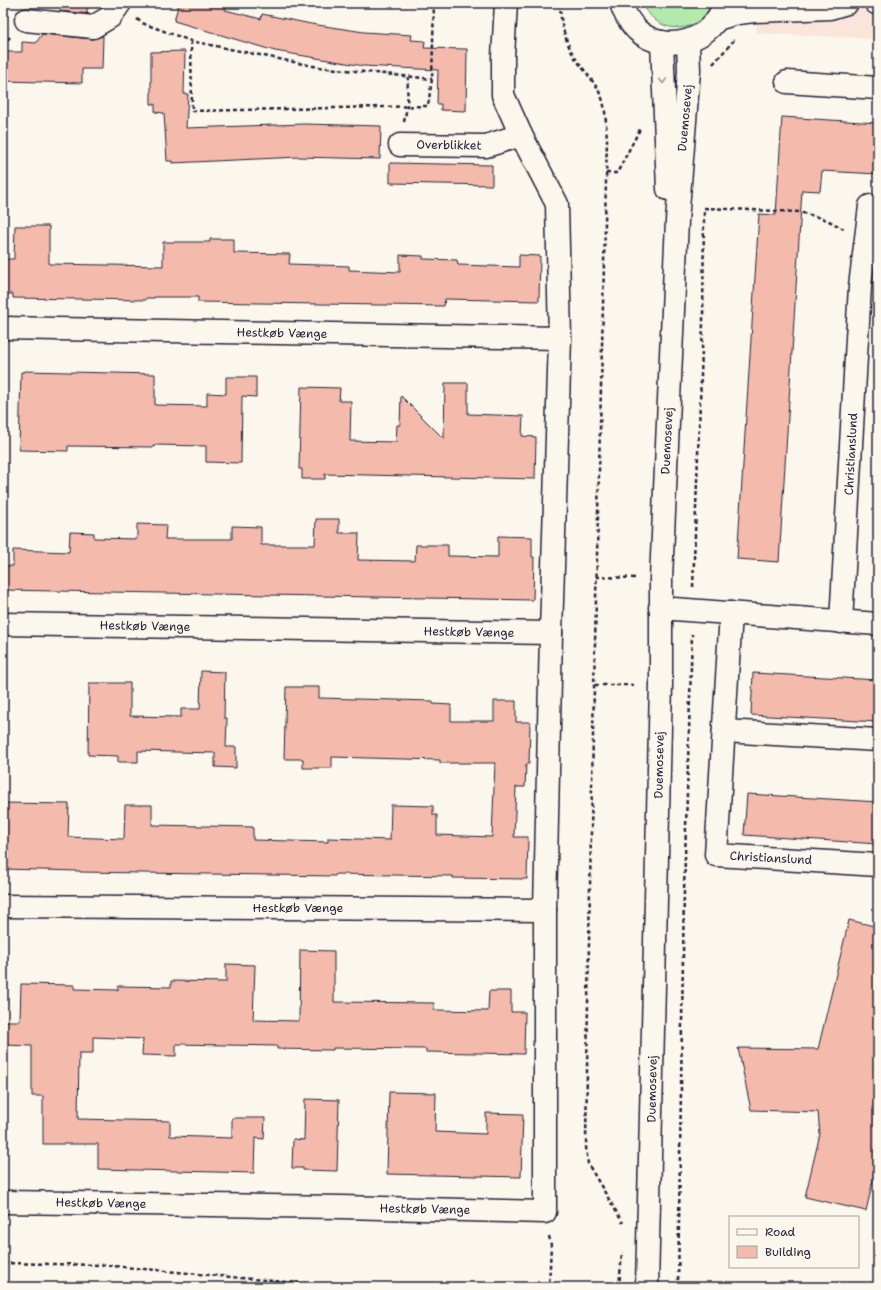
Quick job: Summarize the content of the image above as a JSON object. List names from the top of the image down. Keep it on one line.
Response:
{"streets":{"street":["Duemosevej","Overblikket","Hestkøb Vænge","Christianslund"]},"legend":["Road","Building"]}
